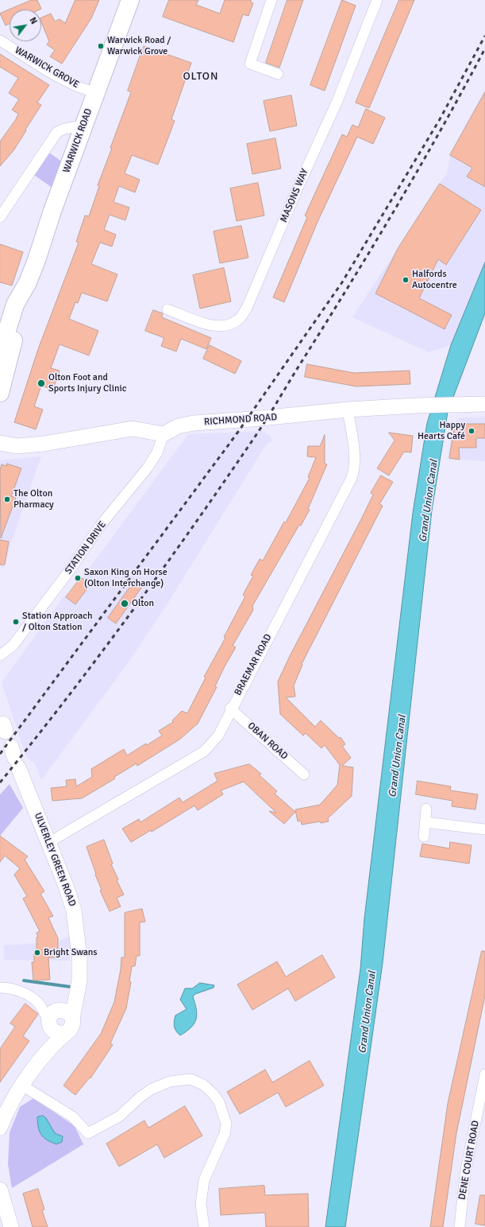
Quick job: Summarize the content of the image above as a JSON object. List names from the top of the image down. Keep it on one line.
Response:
{"streets":{"highway":["WARWICK ROAD"],"street":["WARWICK GROVE","MASONS WAY","RICHMOND ROAD","STATION DRIVE","BRAEMAR ROAD","OBAN ROAD","ULVERLEY GREEN ROAD","DENE COURT ROAD"]},"crossings":[["WARWICK GROVE","WARWICK ROAD"],["RICHMOND ROAD","STATION DRIVE"],["RICHMOND ROAD","BRAEMAR ROAD"],["BRAEMAR ROAD","OBAN ROAD"],["BRAEMAR ROAD","ULVERLEY GREEN ROAD"]],"districts":["OLTON"],"water":["Grand Union Canal"],"places":["Warwick Road / Warwick Grove","Halfords Autocentre","Olton Foot and Sports Injury Clinic","Happy Hearts Café","The Olton Pharmacy","Saxon King on Horse (Olton Interchange)","Olton","Station Approach / Olton Station","Bright Swans"],"north":"top right"}
